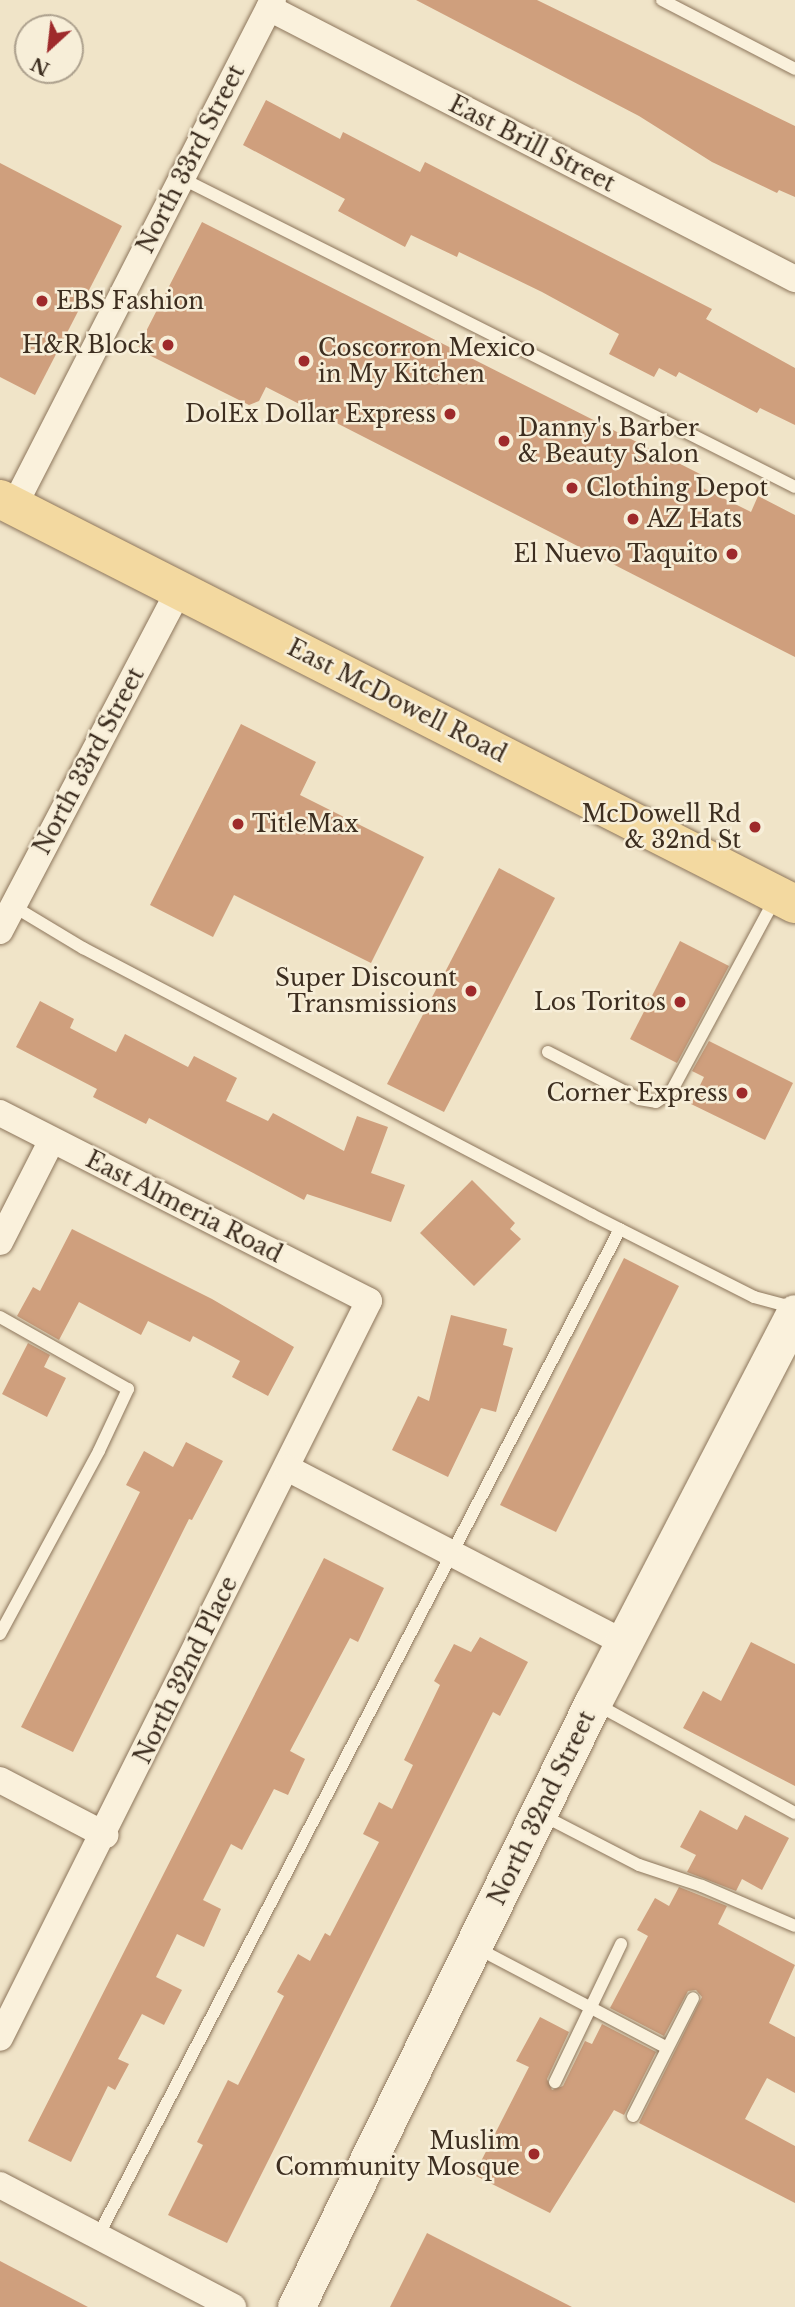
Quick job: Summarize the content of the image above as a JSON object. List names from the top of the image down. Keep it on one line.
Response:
{"streets":{"main road":["East McDowell Road","North 32nd Street"],"street":["East Brill Street","North 33rd Street","East Almeria Road","North 32nd Place"]},"crossings":[["East Brill Street","North 33rd Street"],["North 33rd Street","East McDowell Road"],["East Almeria Road","North 32nd Place"]],"places":["EBS Fashion","H&R Block","Coscorron Mexico in My Kitchen","DolEx Dollar Express","Danny's Barber & Beauty Salon","Clothing Depot","AZ Hats","El Nuevo Taquito","TitleMax","McDowell Rd & 32nd St","Super Discount Transmissions","Los Toritos","Corner Express","Muslim Community Mosque"],"north":"bottom left"}
